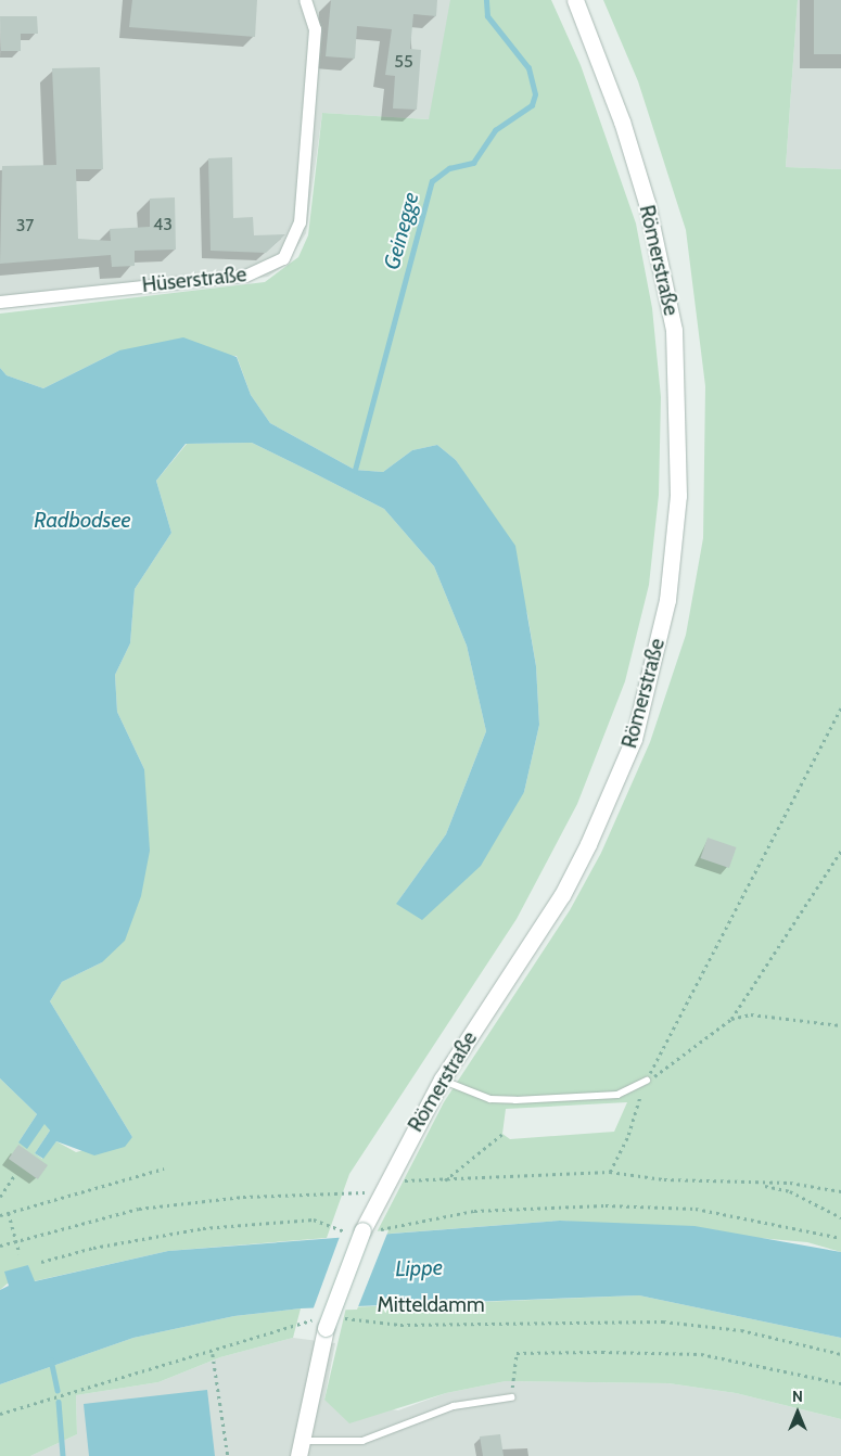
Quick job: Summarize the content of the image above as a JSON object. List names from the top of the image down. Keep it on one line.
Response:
{"streets":{"main road":["Römerstraße"],"street":["Hüserstraße"],"path":["Mitteldamm"]},"water":["Geinegge","Radbodsee","Lippe"],"house_numbers":["55","43","37"],"north":"top"}
